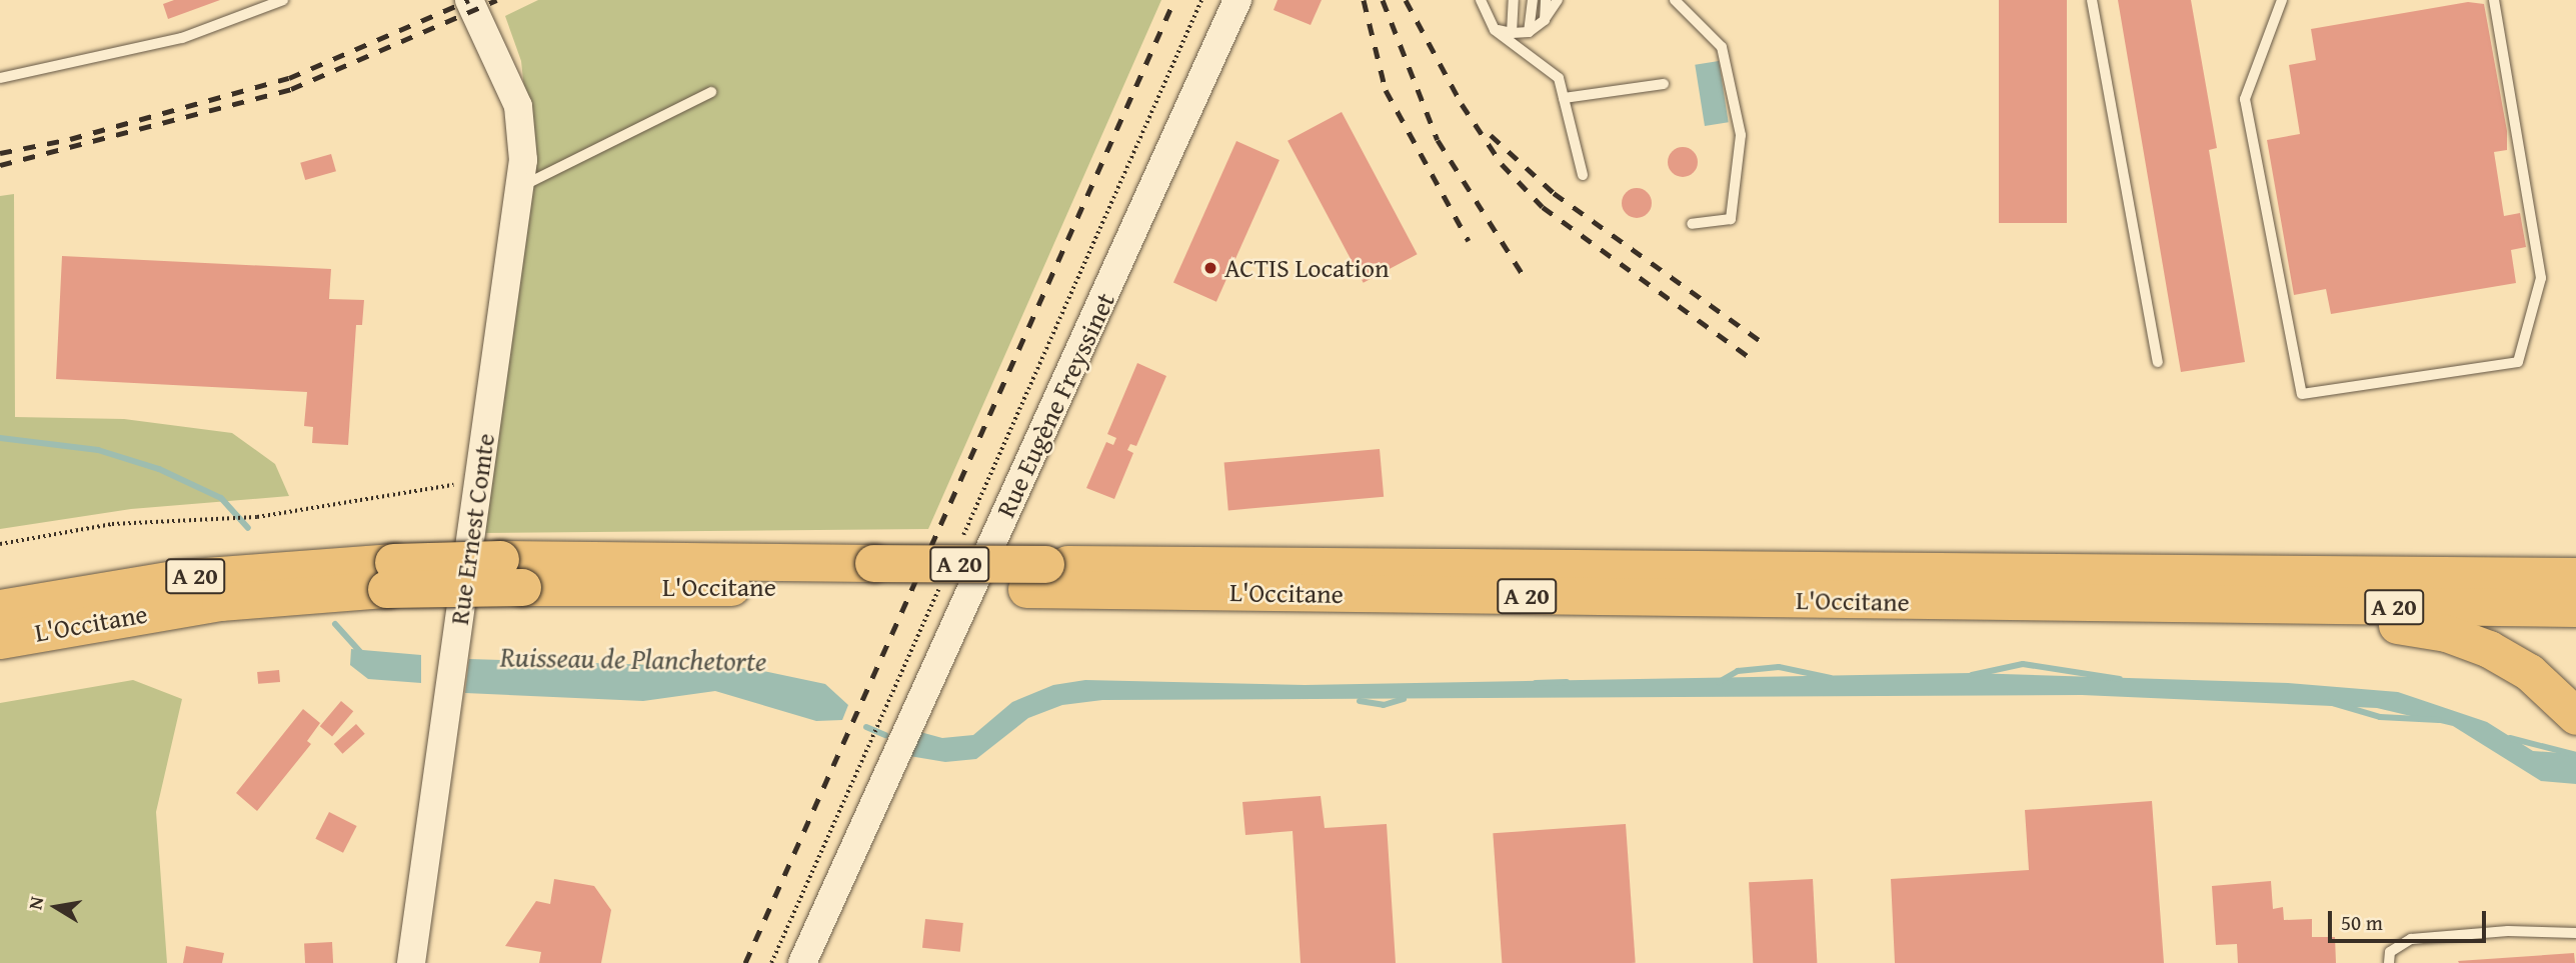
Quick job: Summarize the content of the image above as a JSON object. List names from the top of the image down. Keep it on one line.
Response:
{"streets":{"highway":["A 20","L'Occitane"],"street":["Rue Eugène Freyssinet","Rue Ernest Comte"]},"water":["Ruisseau de Planchetorte"],"places":["ACTIS Location"],"scale_bar":"50 m","north":"left"}
